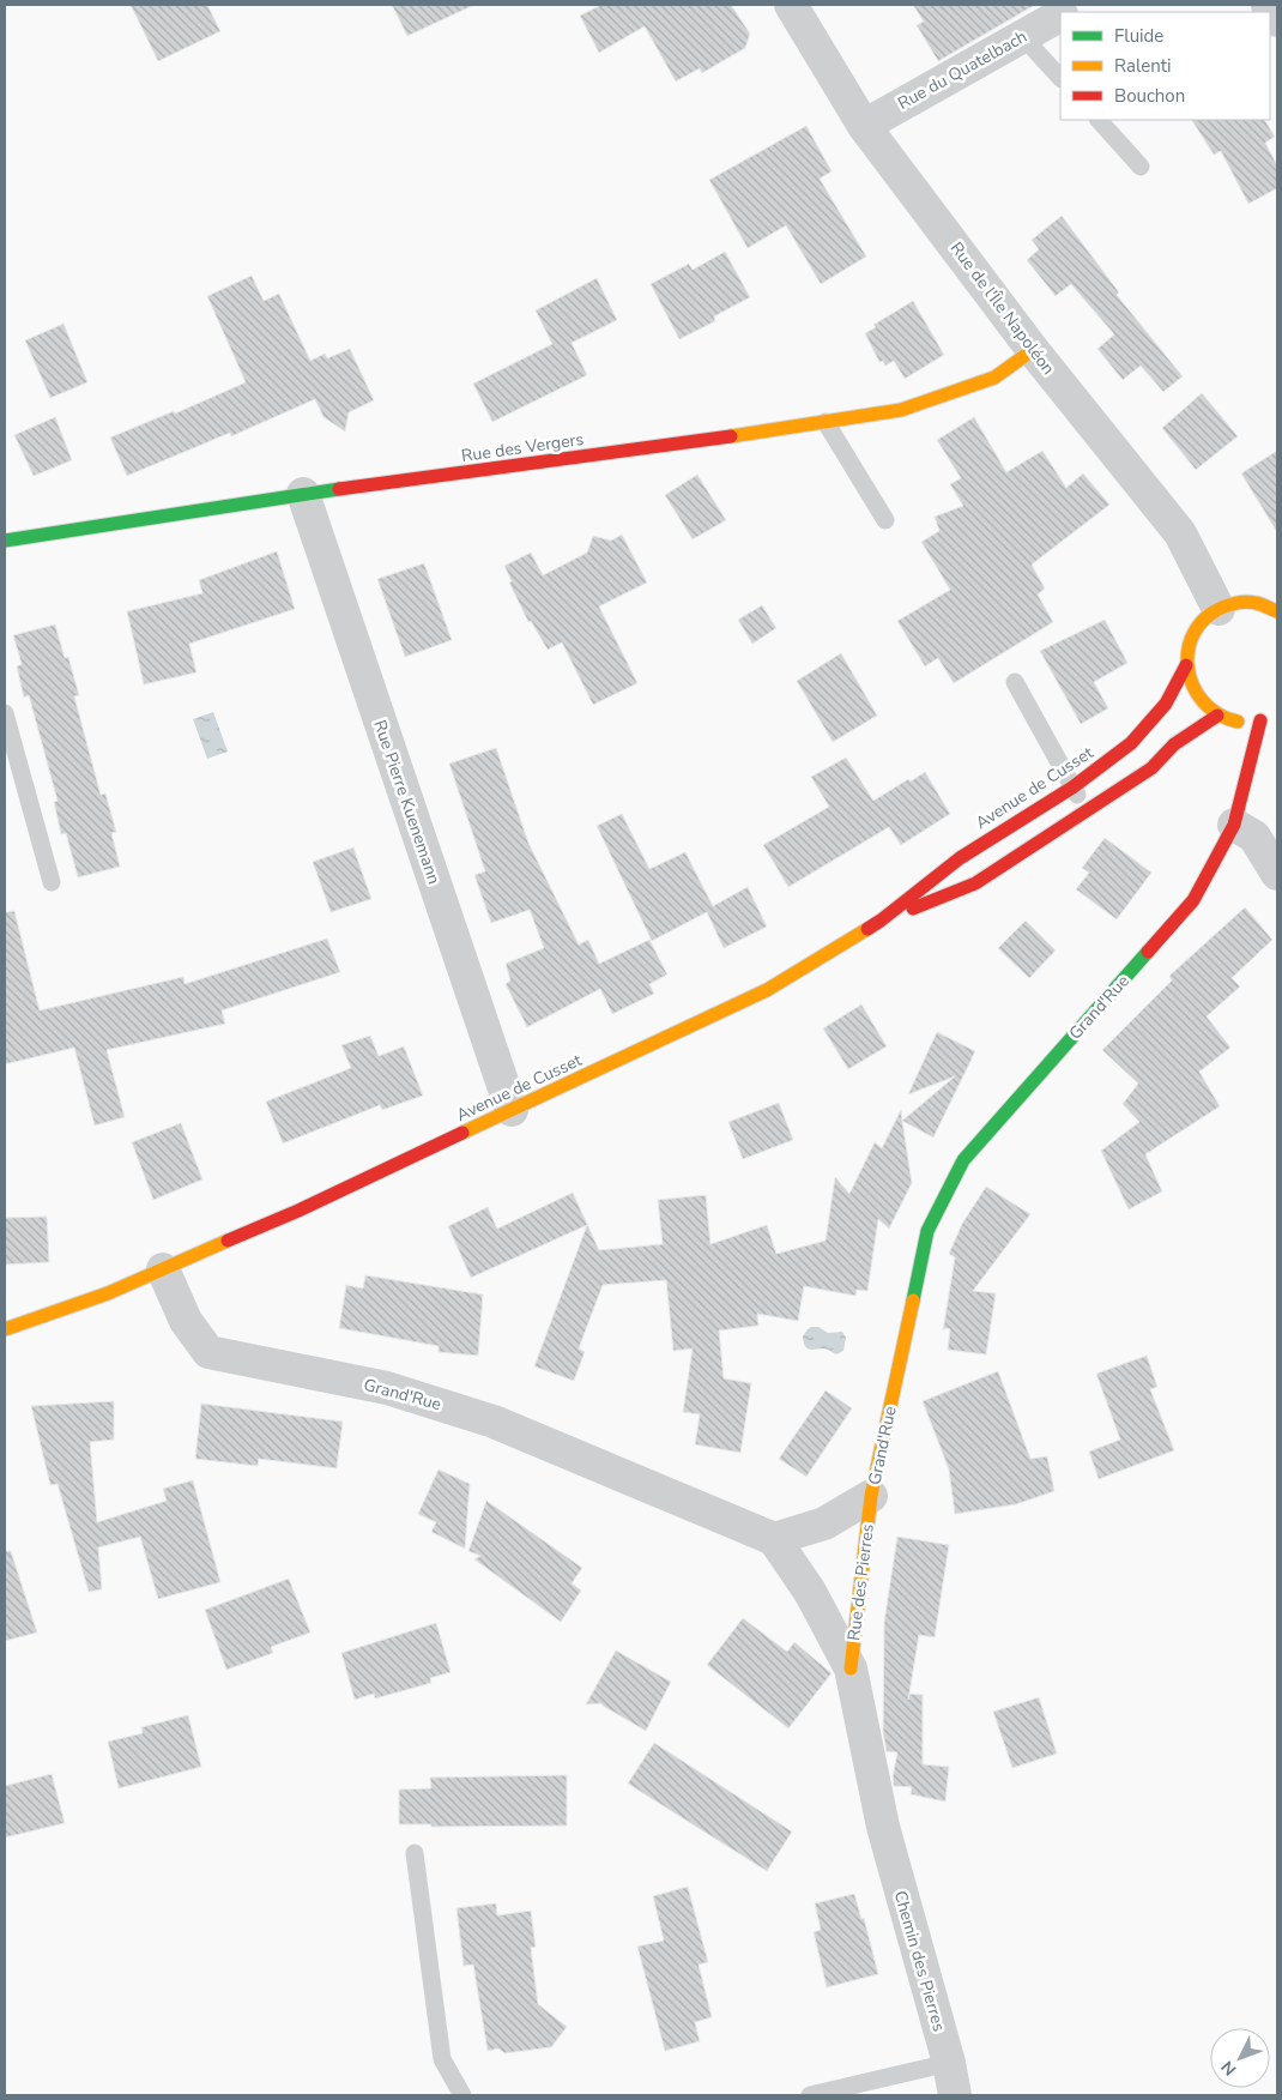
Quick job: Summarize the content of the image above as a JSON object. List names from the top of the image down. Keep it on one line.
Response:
{"streets":{"street":["Rue du Quatelbach","Rue de l'Île Napoléon","Rue des Vergers","Avenue de Cusset","Rue Pierre Kuenemann","Grand'Rue","Rue des Pierres","Chemin des Pierres"]},"crossings":[["Rue du Quatelbach","Rue de l'Île Napoléon"],["Rue de l'Île Napoléon","Rue des Vergers"],["Rue des Vergers","Rue Pierre Kuenemann"],["Avenue de Cusset","Rue Pierre Kuenemann"],["Avenue de Cusset","Grand'Rue"],["Grand'Rue","Rue des Pierres"],["Rue des Pierres","Chemin des Pierres"]],"legend":["Fluide","Ralenti","Bouchon"],"north":"bottom left"}
